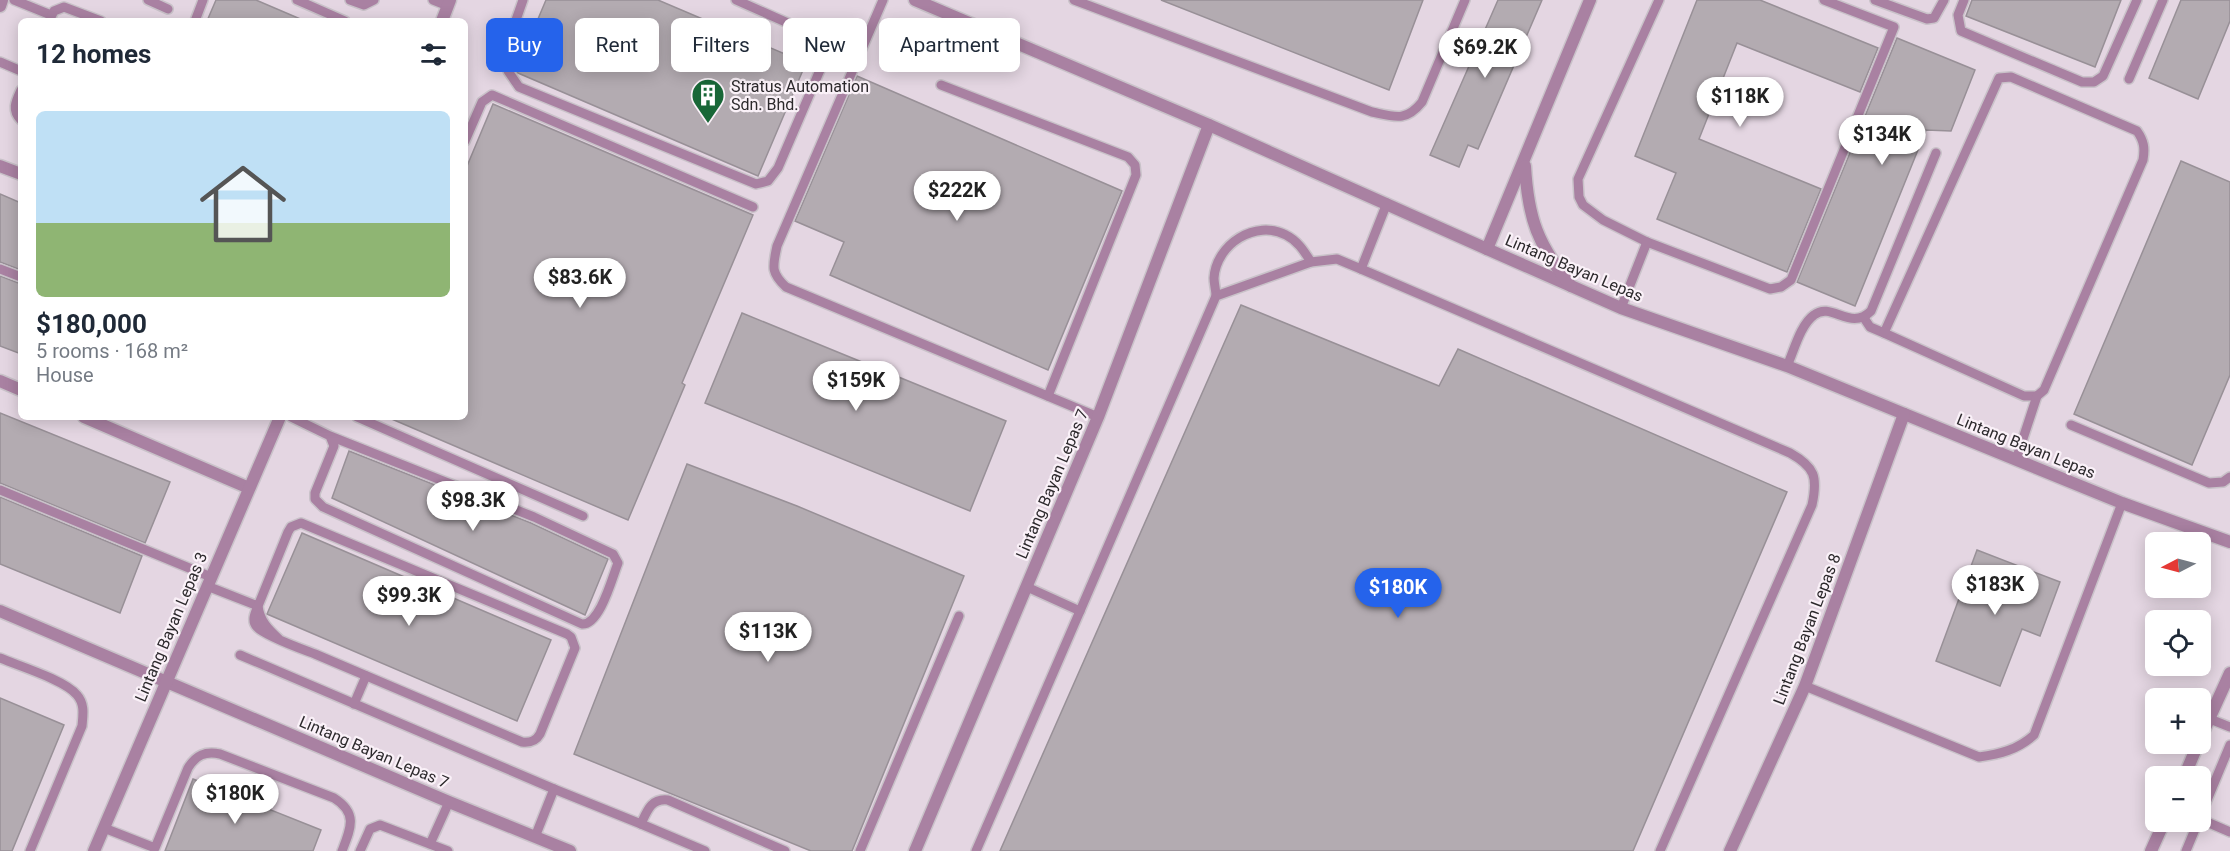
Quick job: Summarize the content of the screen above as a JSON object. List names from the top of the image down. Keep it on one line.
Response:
{"streets":{"street":["Lintang Bayan Lepas","Lintang Bayan Lepas 7","Lintang Bayan Lepas 3","Lintang Bayan Lepas 8"]},"crossings":[["Lintang Bayan Lepas","Lintang Bayan Lepas 7"],["Lintang Bayan Lepas","Lintang Bayan Lepas 8"],["Lintang Bayan Lepas 7","Lintang Bayan Lepas 3"]],"places":{"building":["Stratus Automation Sdn. Bhd."]},"north":"left","page":{"chip":["Buy","Rent","Filters","New","Apartment"],"heading":"12 homes","price":["$69.2K","$118K","$134K","$222K","$83.6K","$159K","$98.3K","$183K","$180K","$99.3K","$113K","$180K"],"list":[{"name":"$180,000","note":"5 rooms · 168 m² · House"}],"map_buttons":["+","−"]}}
